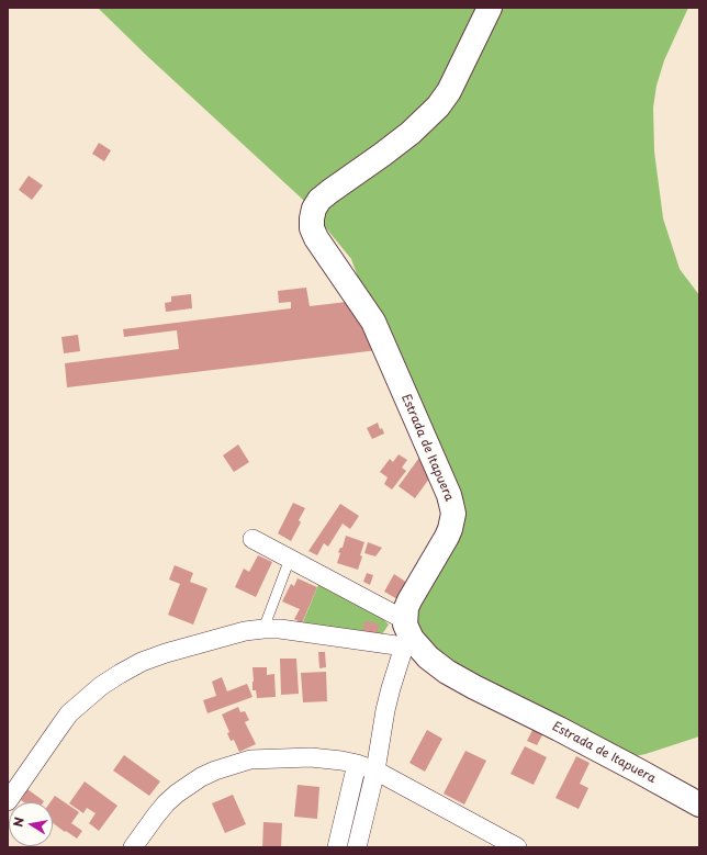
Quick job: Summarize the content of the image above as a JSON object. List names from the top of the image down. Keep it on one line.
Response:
{"streets":{"street":["Estrada de Itapuera"]},"north":"left"}
